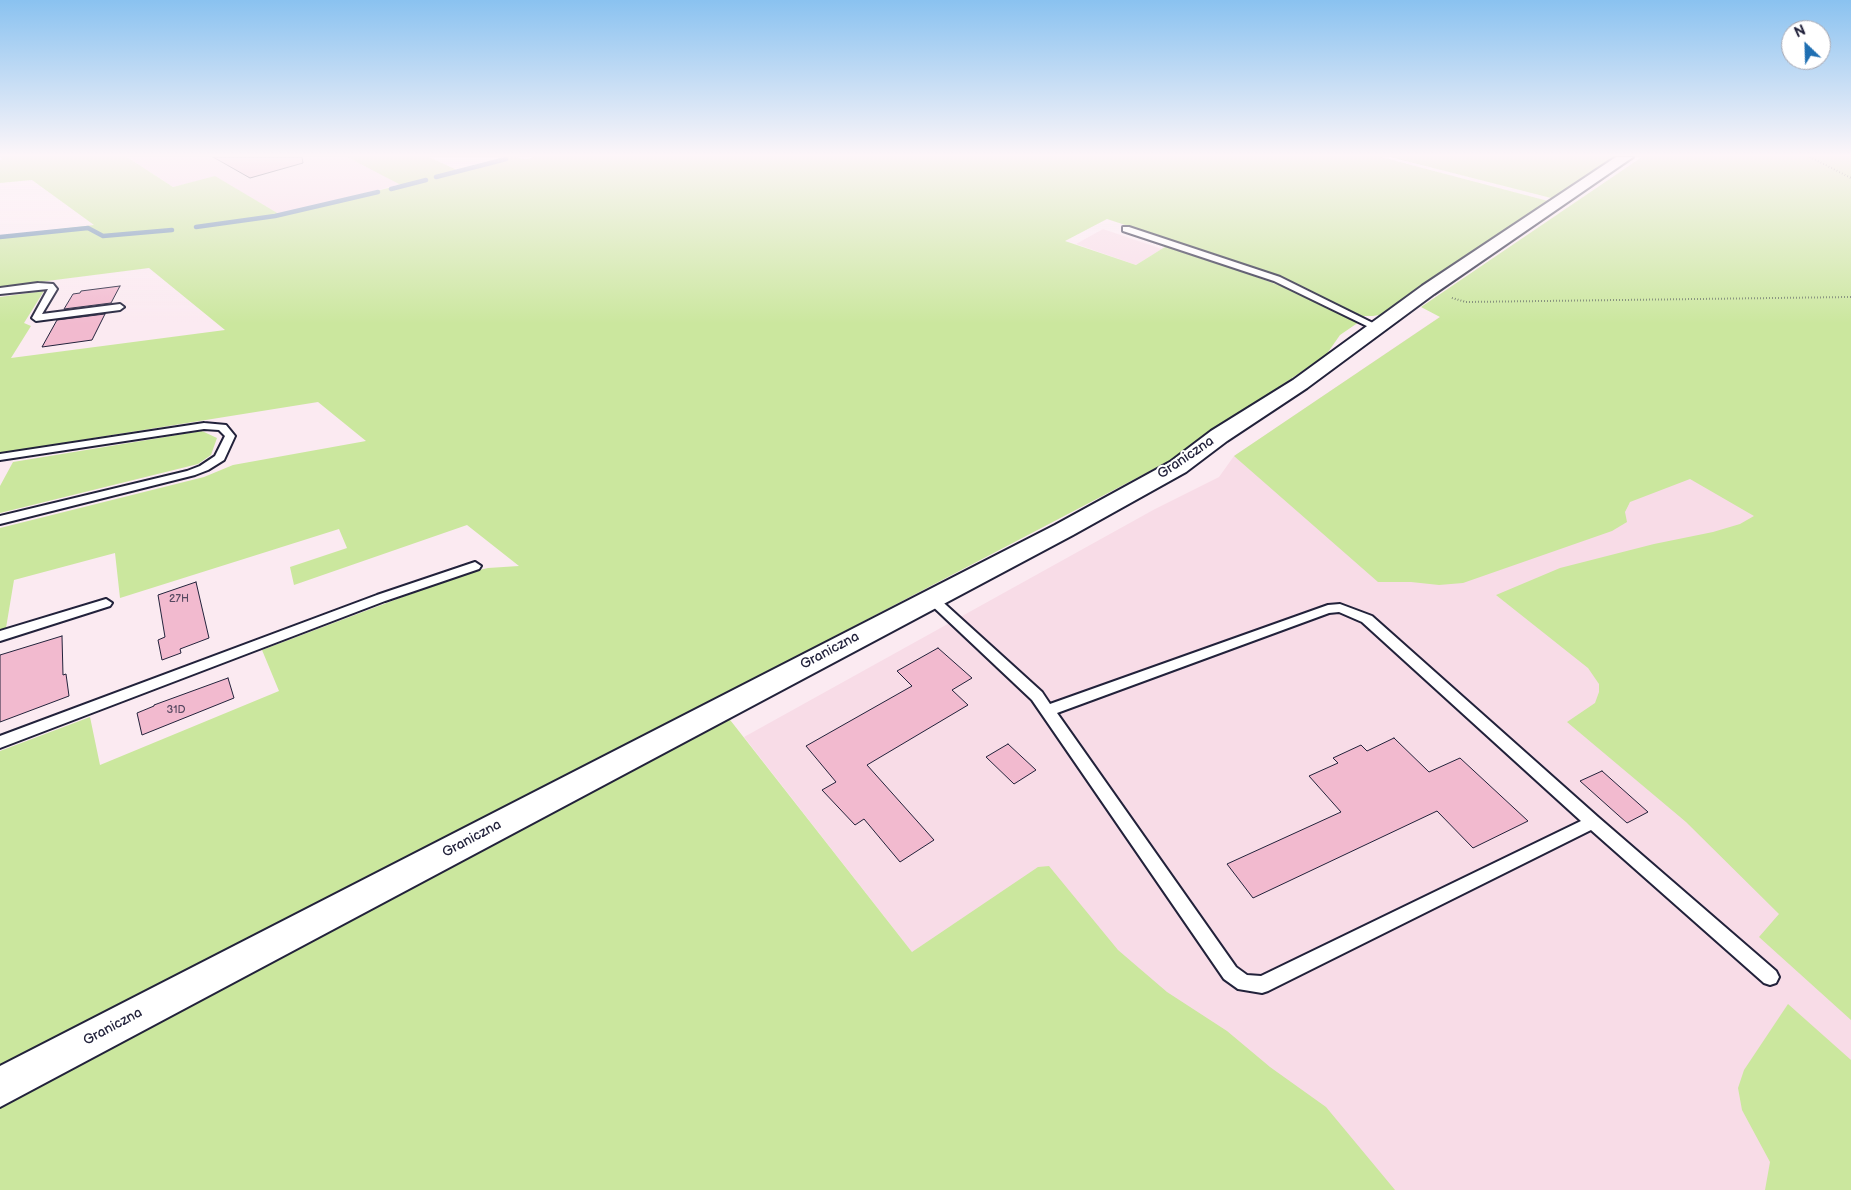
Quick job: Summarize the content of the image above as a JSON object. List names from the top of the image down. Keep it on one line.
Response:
{"streets":{"street":["Graniczna"]},"house_numbers":["27H","31D"],"north":"top left"}
